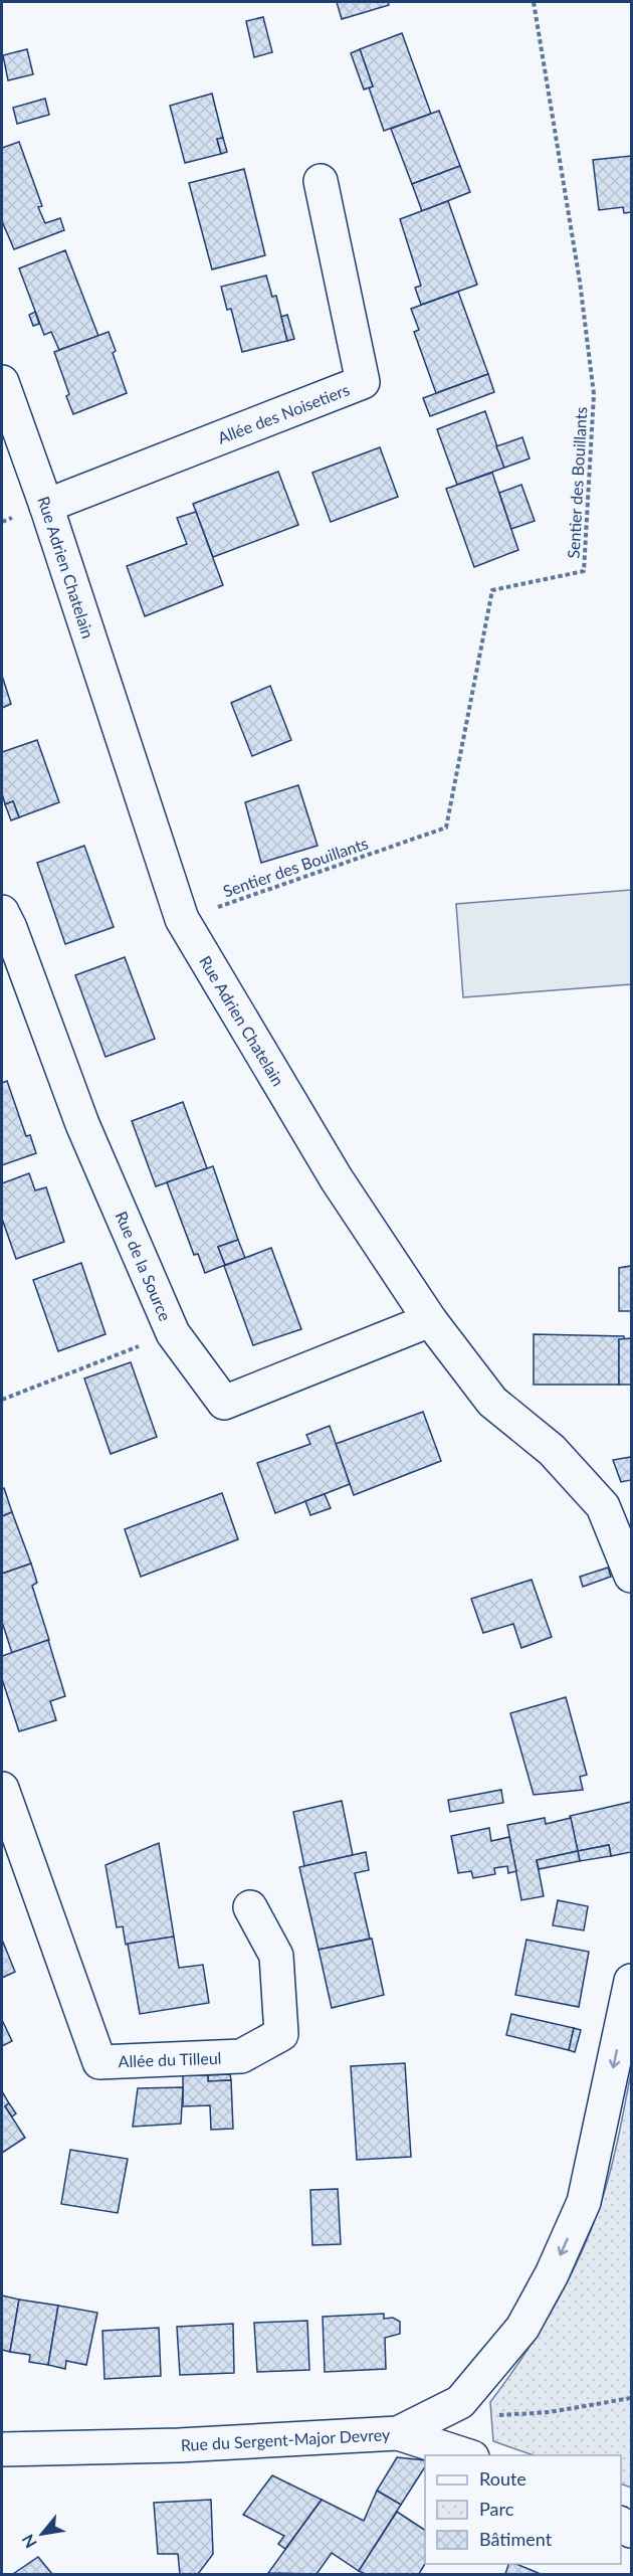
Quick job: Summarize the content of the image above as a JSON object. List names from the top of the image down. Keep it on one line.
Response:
{"streets":{"street":["Allée des Noisetiers","Rue Adrien Chatelain","Rue de la Source","Allée du Tilleul","Rue du Sergent-Major Devrey"],"path":["Sentier des Bouillants"]},"crossings":[["Allée des Noisetiers","Rue Adrien Chatelain"],["Sentier des Bouillants","Rue Adrien Chatelain"],["Rue Adrien Chatelain","Rue de la Source"]],"one_way":["Rue du Sergent-Major Devrey"],"legend":["Route","Parc","Bâtiment"],"north":"bottom left"}
